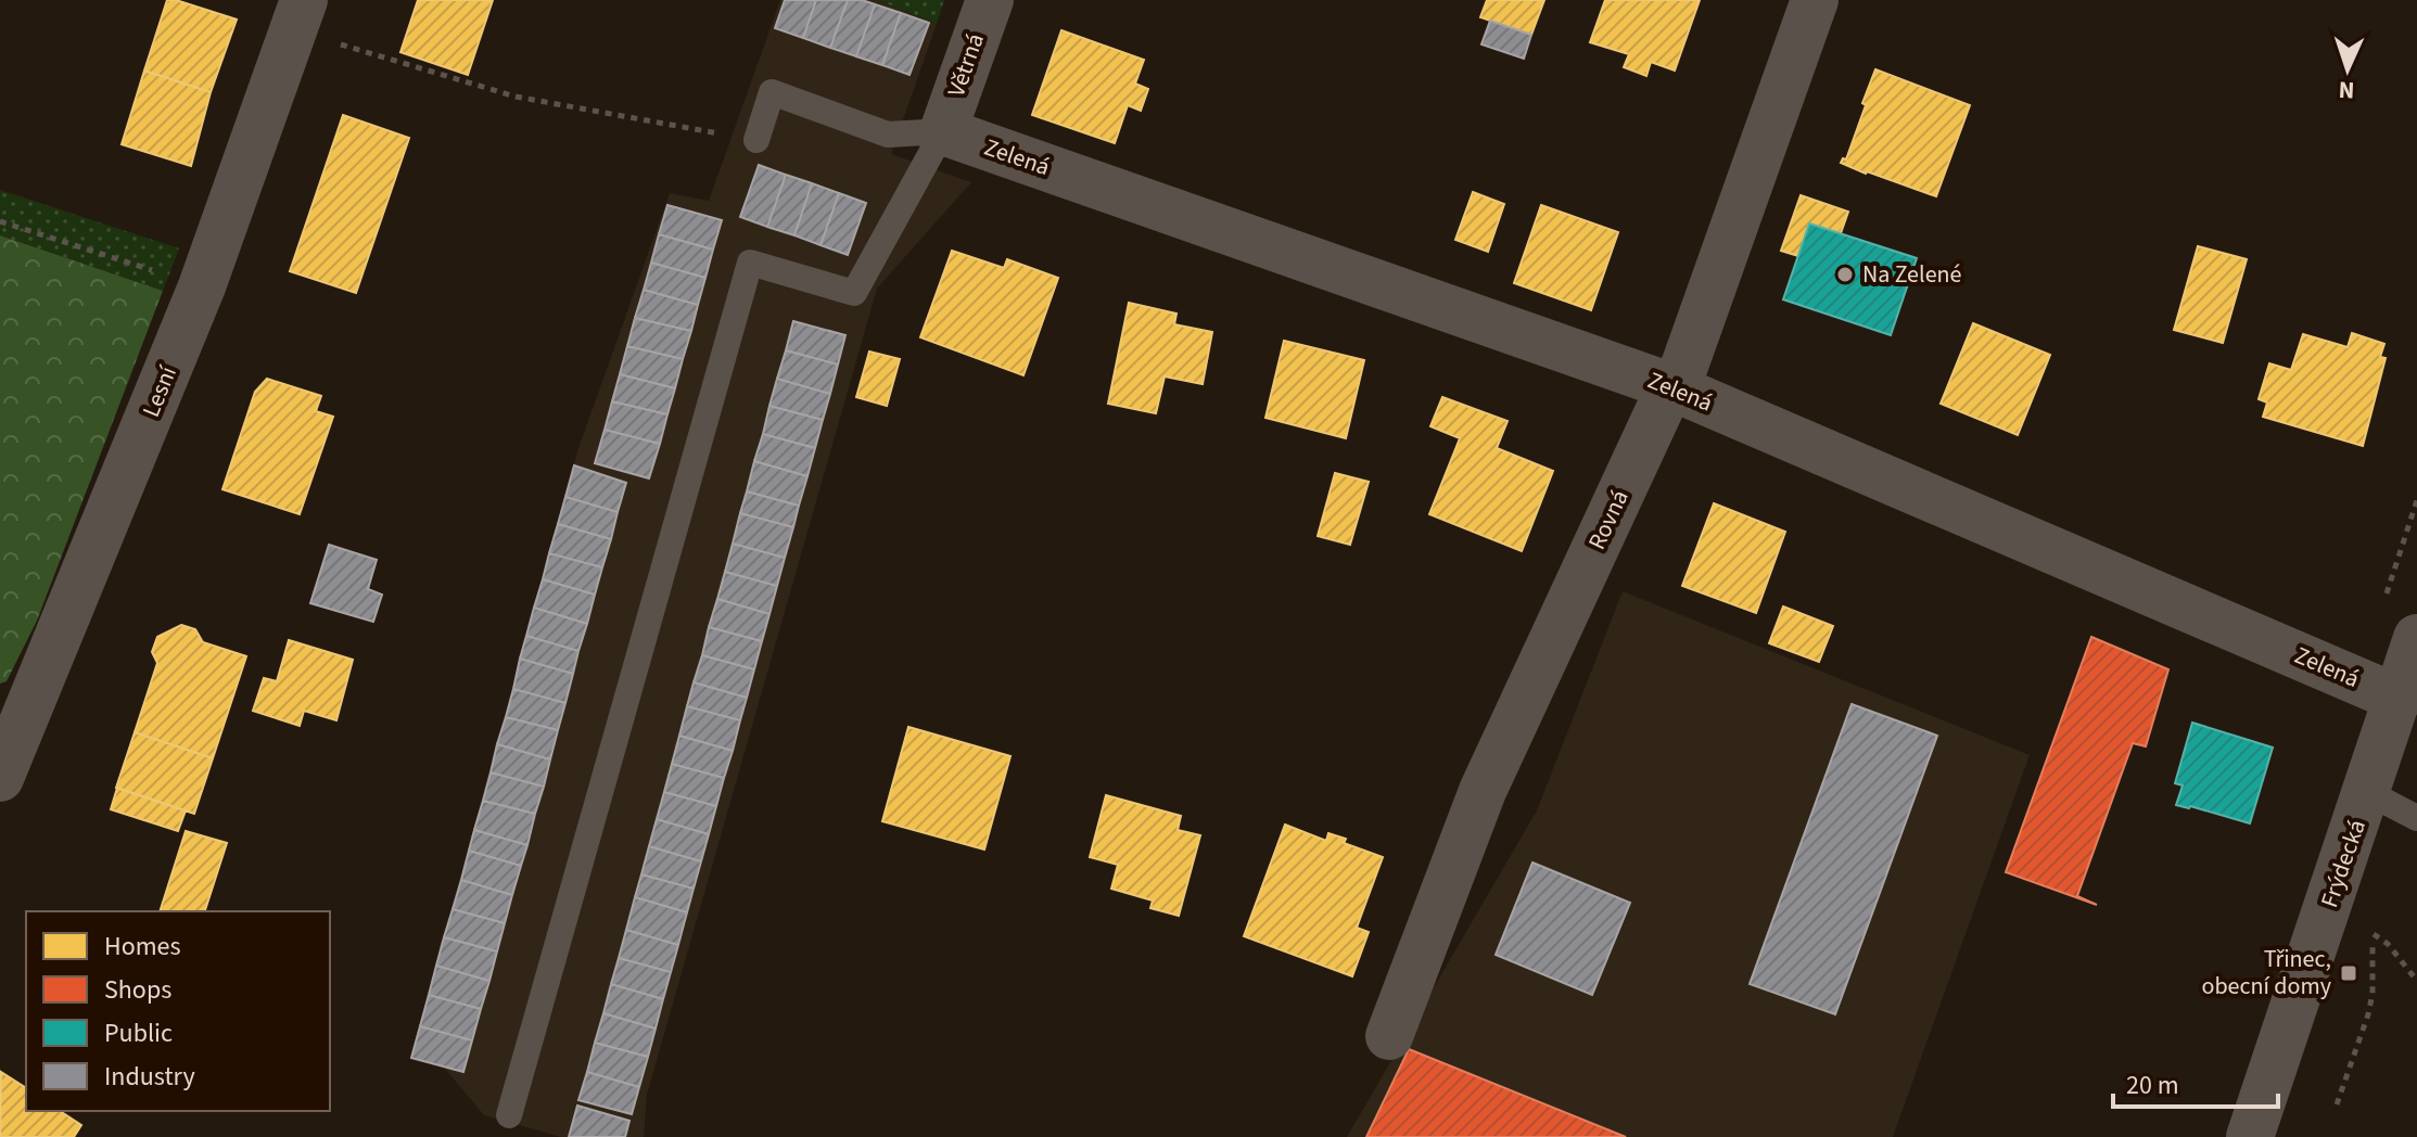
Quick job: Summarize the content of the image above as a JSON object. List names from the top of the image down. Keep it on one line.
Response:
{"streets":{"street":["Větrná","Zelená","Lesní","Rovná","Frýdecká"]},"crossings":[["Větrná","Zelená"],["Zelená","Rovná"],["Zelená","Frýdecká"]],"places":{"other":["Na Zelené"],"transit":["Třinec, obecní domy"]},"legend":["Homes","Shops","Public","Industry"],"scale_bar":"20 m","north":"bottom"}
